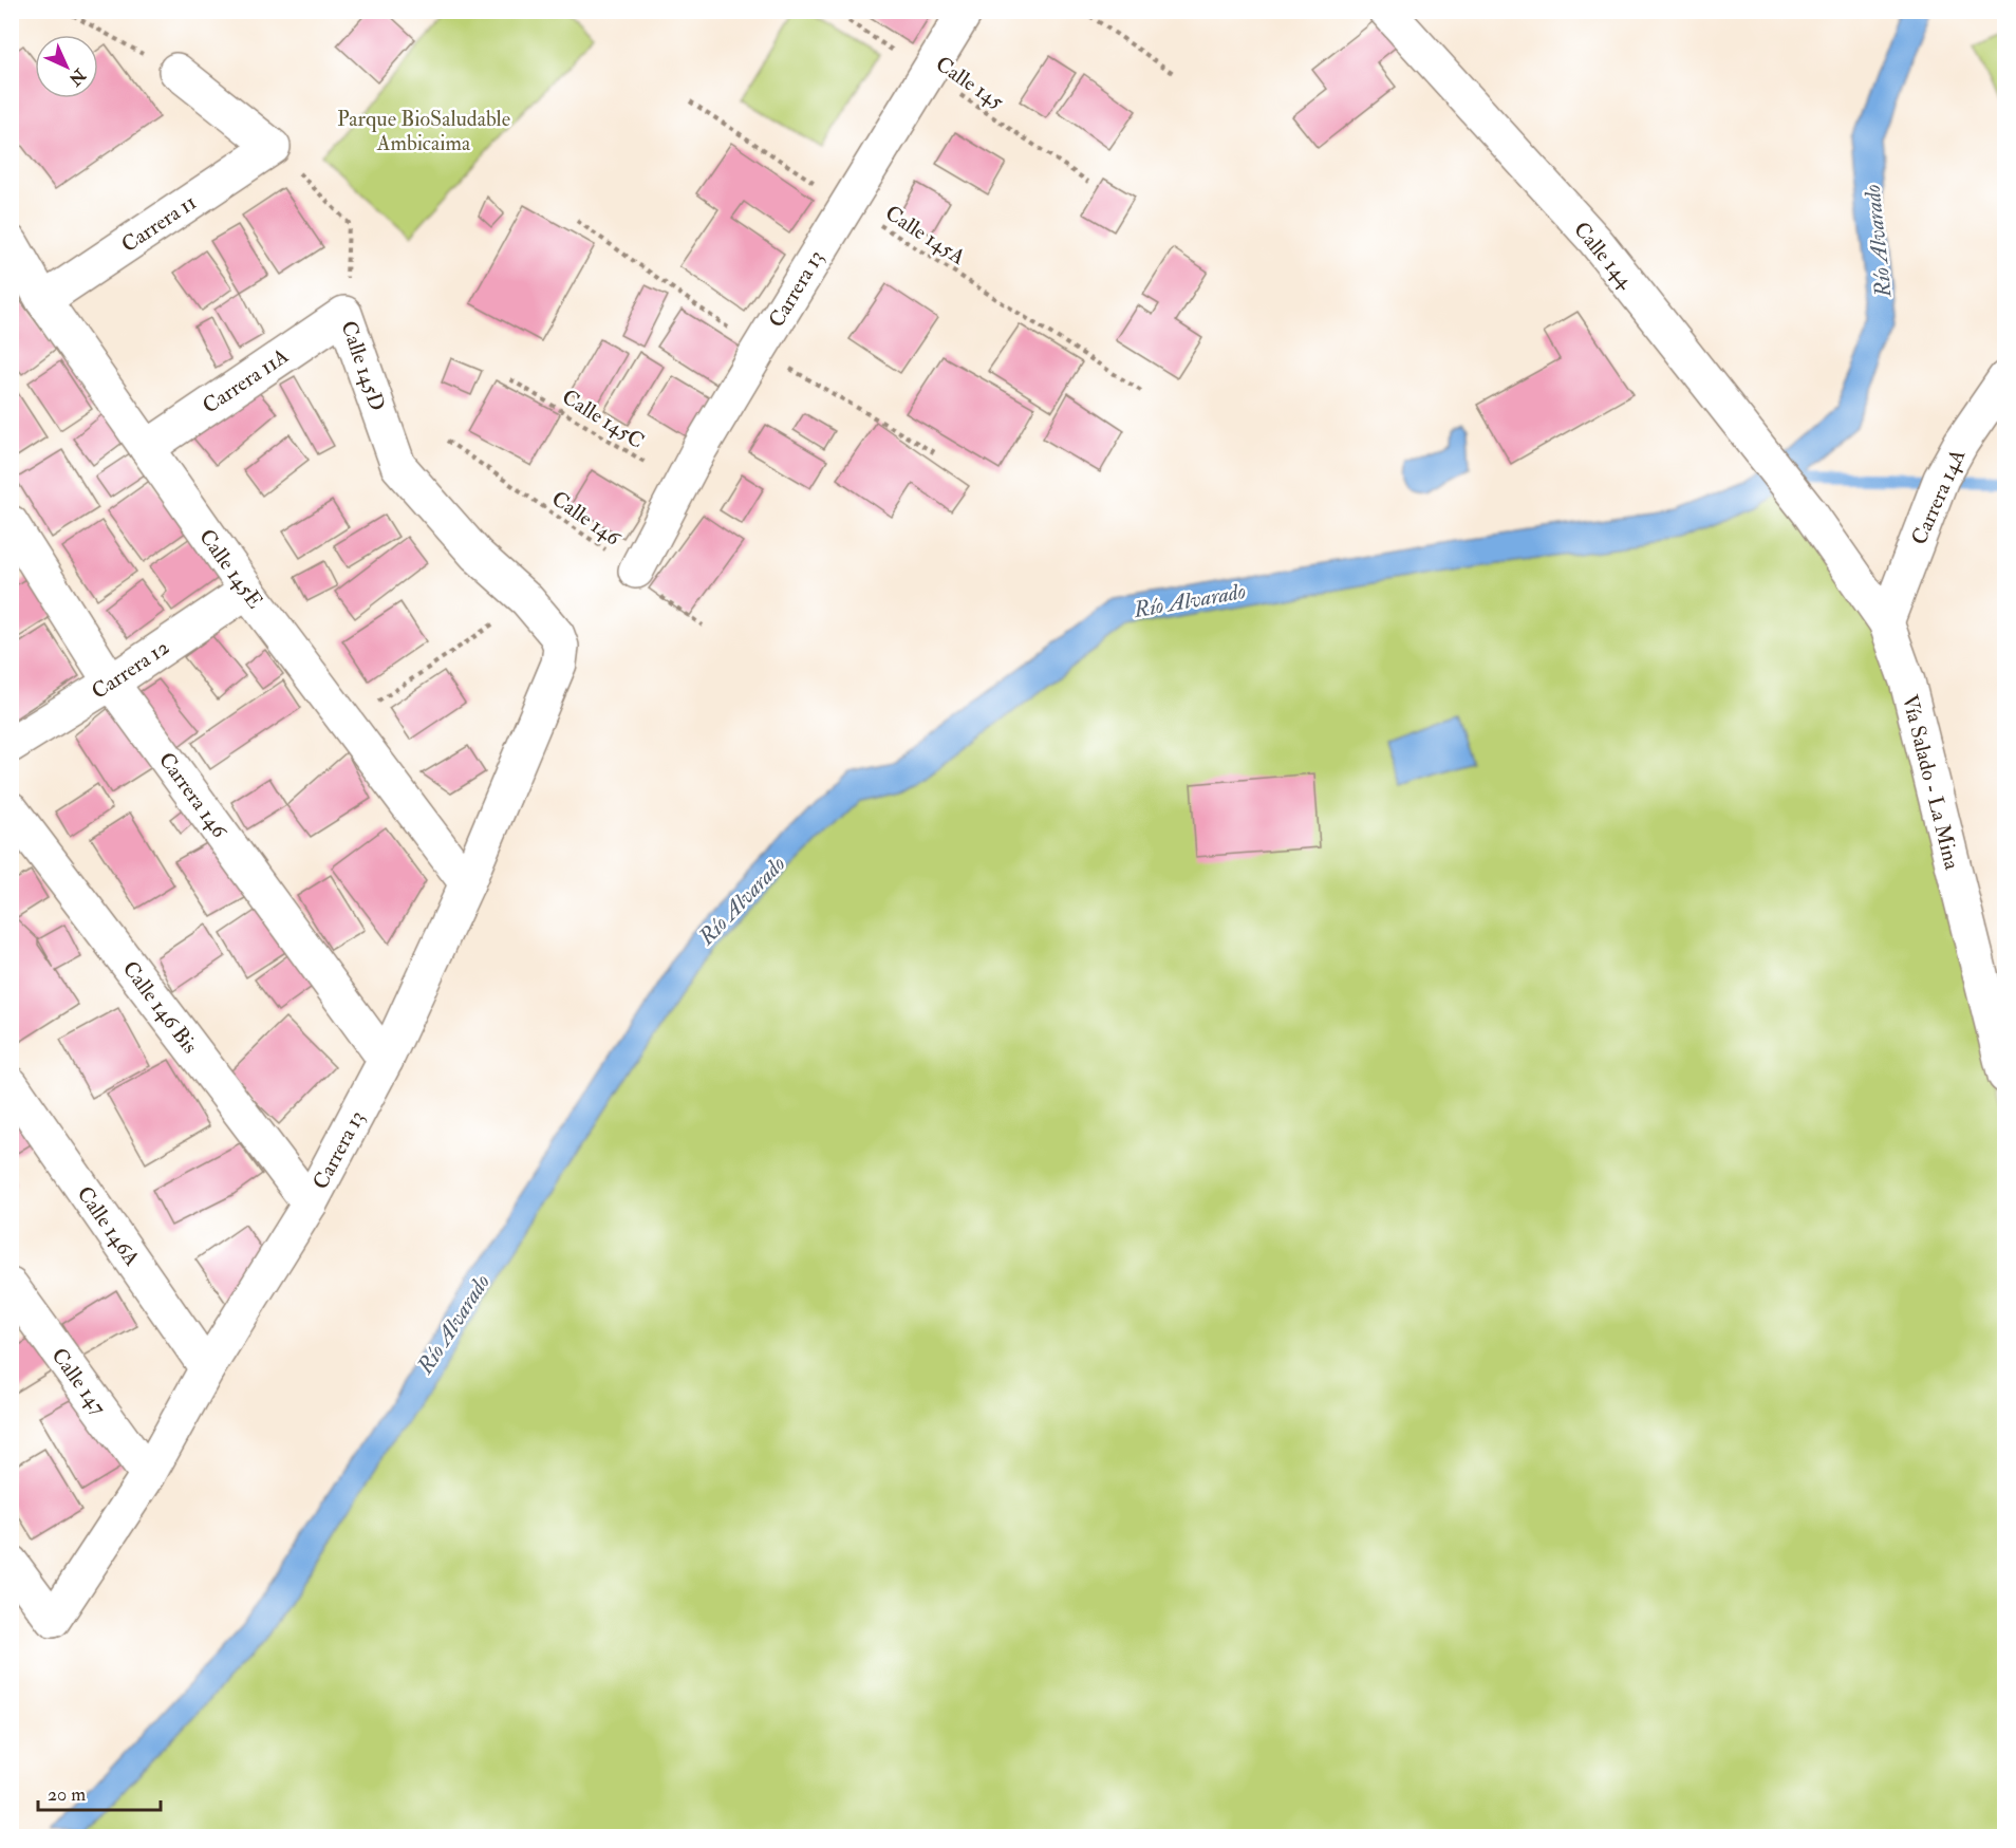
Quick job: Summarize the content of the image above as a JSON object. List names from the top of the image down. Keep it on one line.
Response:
{"streets":{"street":["Carrera 11","Calle 144","Carrera 13","Calle 145D","Carrera 11A","Carrera 14A","Calle 145E","Carrera 12","Vía Salado - La Mina","Carrera 146","Calle 146 Bis","Calle 146A","Calle 147"],"path":["Calle 145","Calle 145A","Calle 145C","Calle 146"]},"crossings":[["Calle 145","Carrera 13"],["Carrera 11","Calle 145D"],["Carrera 11","Calle 145E"],["Calle 145A","Carrera 13"],["Calle 144","Vía Salado - La Mina"],["Carrera 13","Calle 145D"],["Carrera 13","Calle 145C"],["Carrera 13","Calle 146"],["Carrera 13","Calle 145E"],["Carrera 13","Carrera 146"],["Carrera 13","Calle 146 Bis"],["Carrera 13","Calle 146A"],["Carrera 13","Calle 147"],["Calle 145D","Carrera 11A"],["Carrera 11A","Calle 145E"],["Carrera 14A","Vía Salado - La Mina"],["Calle 145E","Carrera 12"],["Carrera 12","Carrera 146"]],"water":["Río Alvarado"],"parks":["Parque BioSaludable Ambicaima"],"scale_bar":"20 m","north":"bottom right"}
